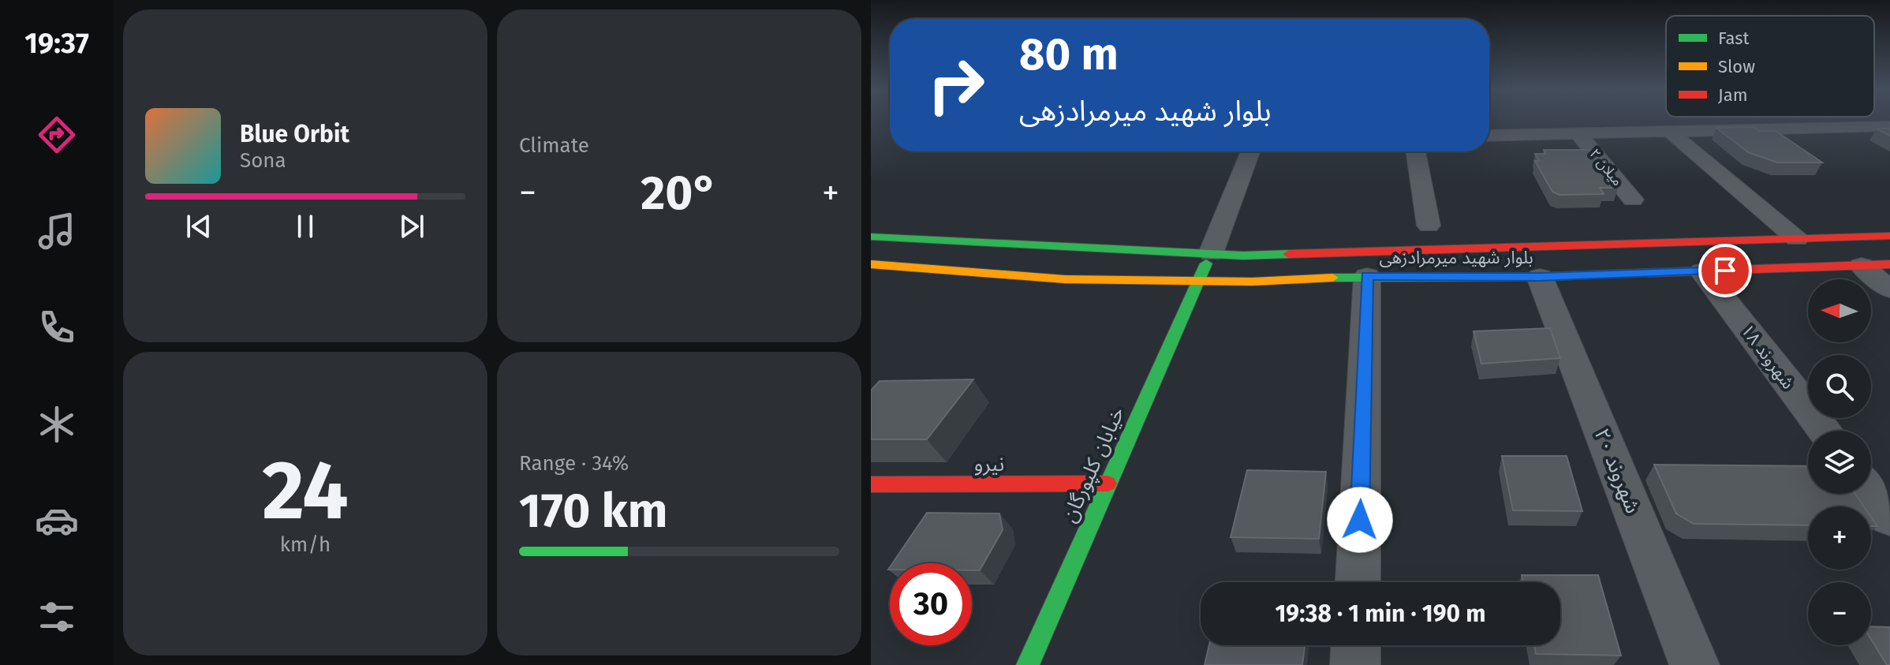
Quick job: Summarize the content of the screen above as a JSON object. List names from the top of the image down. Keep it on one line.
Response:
{"streets":{"main road":["بلوار شهید میرمرادزهی","نیرو","خیابان کلپورگان"],"street":["میلان ۲","شهروند ۱۸","شهروند ۲۰"]},"crossings":[["بلوار شهید میرمرادزهی","شهروند ۱۸"],["بلوار شهید میرمرادزهی","خیابان کلپورگان"],["بلوار شهید میرمرادزهی","شهروند ۲۰"],["نیرو","خیابان کلپورگان"]],"legend":["Fast","Slow","Jam"],"north":"left","page":{"tabs":"19:37","tile":["Climate",["24","km/h"],["Range · 34%","170 km"]],"turn":["80 m","بلوار شهید میرمرادزهی"],"song":["Blue Orbit","Sona"],"heat":["−","20°","+"],"map_buttons":["+","−"],"limit":"30","trip":"19:38 · 1 min · 190 m"}}
